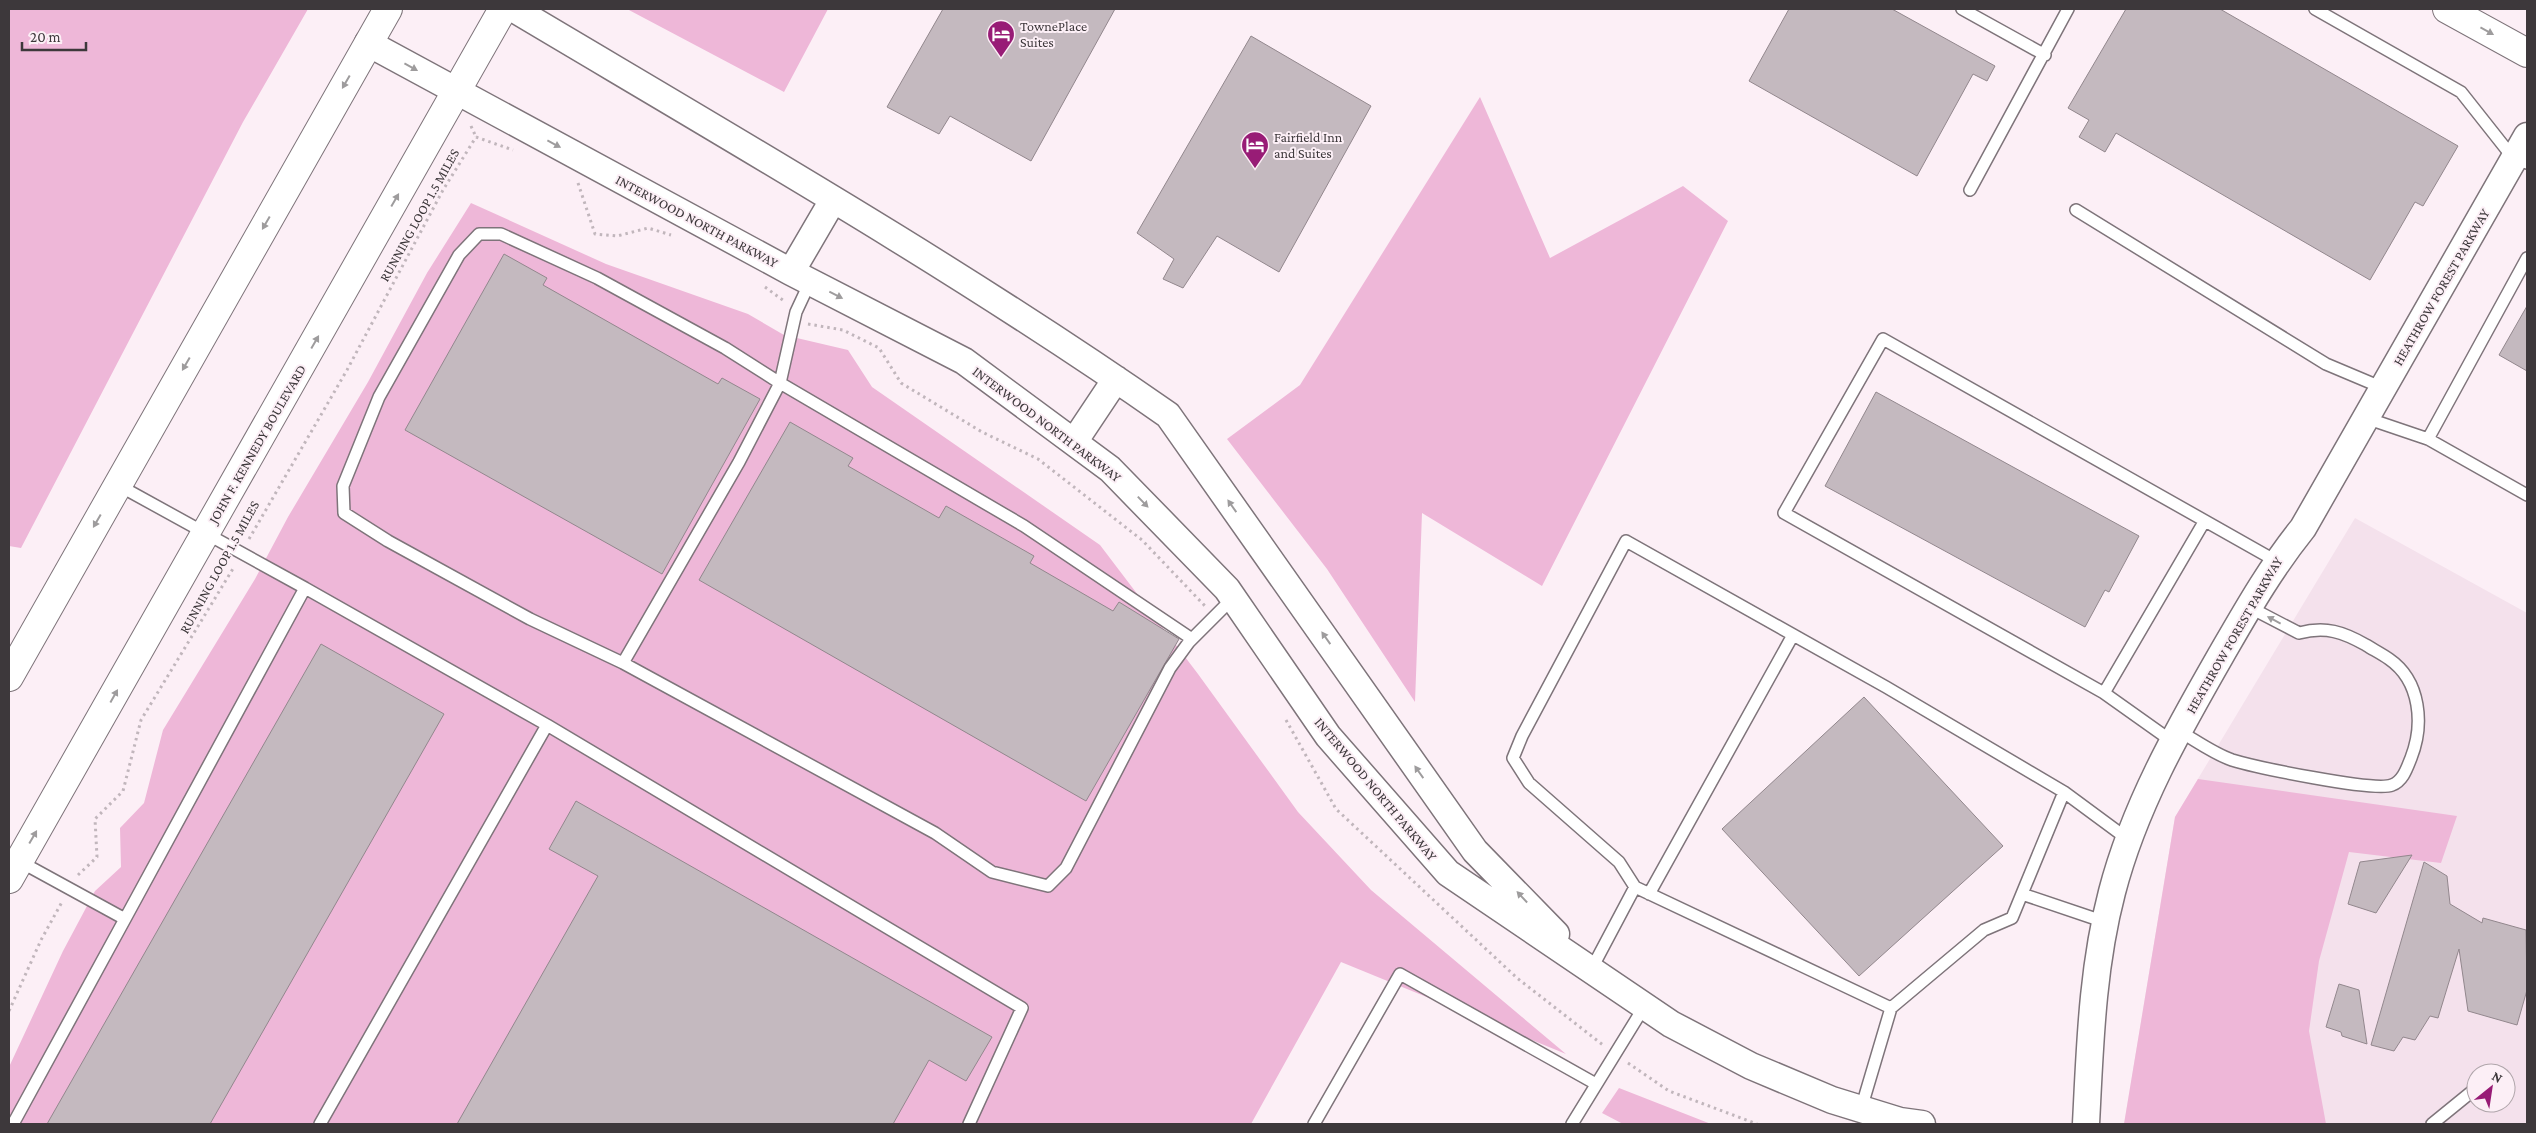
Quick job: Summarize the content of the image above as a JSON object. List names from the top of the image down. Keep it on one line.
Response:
{"streets":{"main road":["JOHN F. KENNEDY BOULEVARD"],"street":["INTERWOOD NORTH PARKWAY","HEATHROW FOREST PARKWAY"],"path":["RUNNING LOOP 1.5 MILES"]},"crossings":[["INTERWOOD NORTH PARKWAY","JOHN F. KENNEDY BOULEVARD"]],"places":{"hotel":["TownePlace Suites","Fairfield Inn and Suites"]},"scale_bar":"20 m","north":"top right"}
